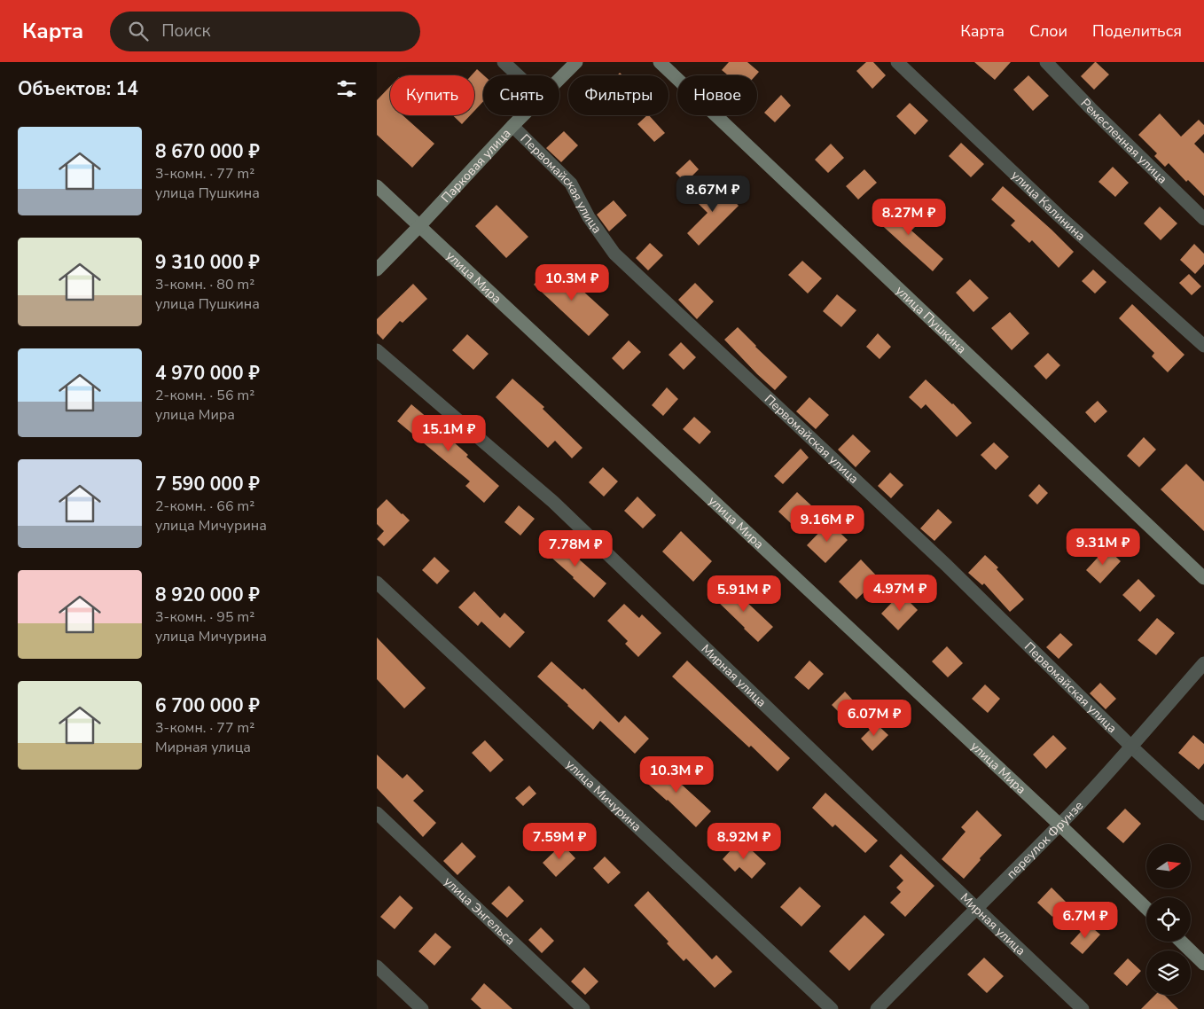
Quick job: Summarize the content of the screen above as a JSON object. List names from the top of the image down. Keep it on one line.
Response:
{"streets":{"street":["Ремесленная улица","Парковая улица","Первомайская улица","улица Калинина","улица Мира","улица Пушкина","Мирная улица","улица Мичурина","переулок Фрунзе","улица Энгельса"]},"crossings":[["Парковая улица","Первомайская улица"],["Парковая улица","улица Мира"],["Первомайская улица","переулок Фрунзе"],["улица Мира","переулок Фрунзе"],["Мирная улица","переулок Фрунзе"]],"north":"right","page":{"header":"Карта","search":"Поиск","nav":["Карта","Слои","Поделиться"],"heading":"Объектов: 14","chip":["Купить","Снять","Фильтры","Новое"],"list":[{"name":"8 670 000 ₽","note":"3-комн. · 77 m² · улица Пушкина"},{"name":"9 310 000 ₽","note":"3-комн. · 80 m² · улица Пушкина"},{"name":"4 970 000 ₽","note":"2-комн. · 56 m² · улица Мира"},{"name":"7 590 000 ₽","note":"2-комн. · 66 m² · улица Мичурина"},{"name":"8 920 000 ₽","note":"3-комн. · 95 m² · улица Мичурина"},{"name":"6 700 000 ₽","note":"3-комн. · 77 m² · Мирная улица"}],"price":["8.67M ₽","8.27M ₽","10.3M ₽","15.1M ₽","9.16M ₽","9.31M ₽","7.78M ₽","4.97M ₽","5.91M ₽","6.07M ₽","10.3M ₽","7.59M ₽","8.92M ₽","6.7M ₽"]}}
